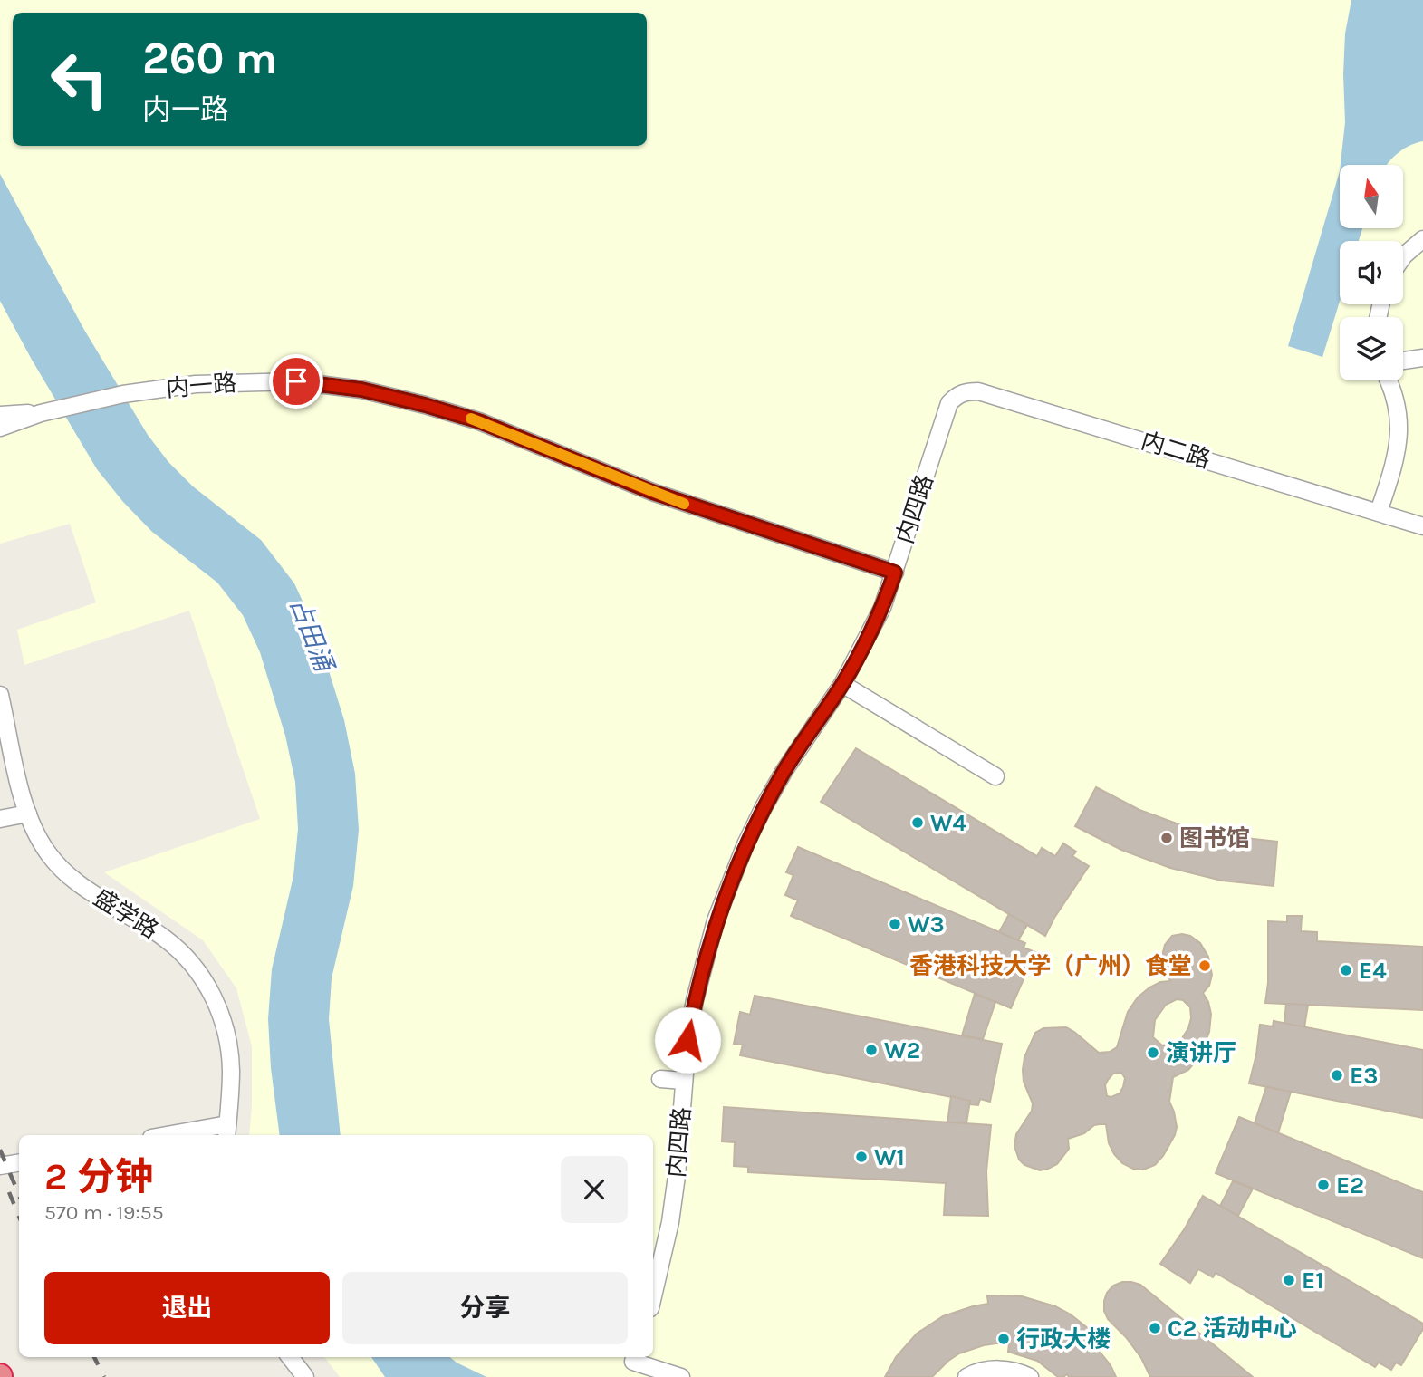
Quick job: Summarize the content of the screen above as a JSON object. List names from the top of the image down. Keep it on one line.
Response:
{"streets":{"street":["内一路","内二路","内四路","盛学路"]},"crossings":[["内一路","内四路"],["内二路","内四路"]],"water":["占田涌"],"places":["W4","图书馆","W3","香港科技大学（广州）食堂","E4","W2","演讲厅","E3","W1","E2","E1","C2 活动中心","行政大楼"],"north":"top","page":{"turn":["260 m","内一路"],"heading":["2 分钟","570 m · 19:55"],"buttons":["退出","分享"]}}
